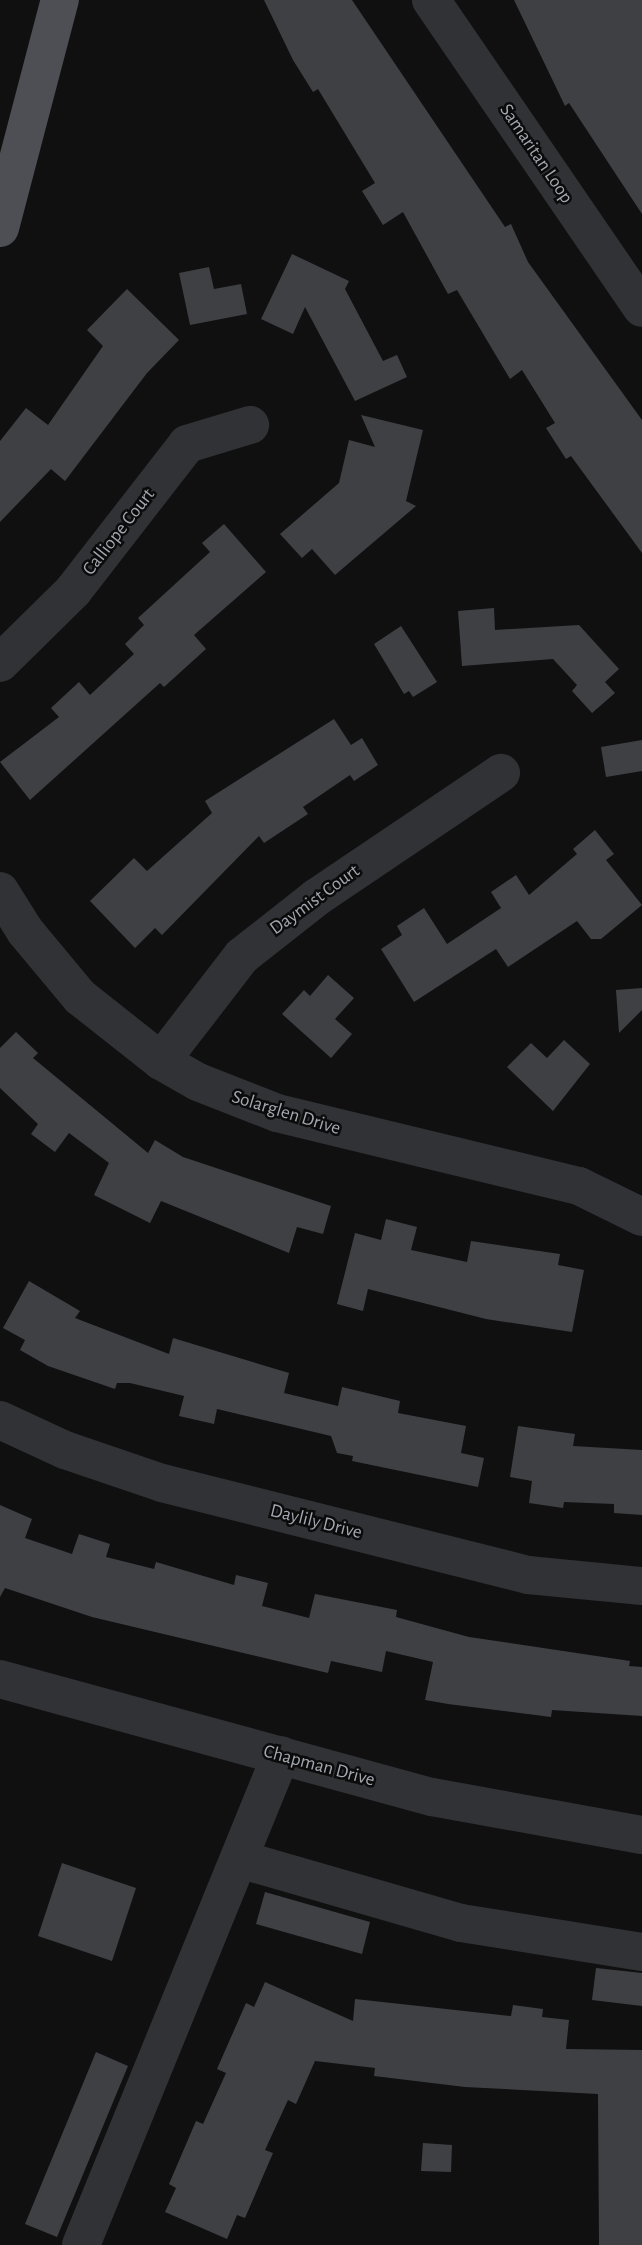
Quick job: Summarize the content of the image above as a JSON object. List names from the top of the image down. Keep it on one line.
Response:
{"streets":{"street":["Samaritan Loop","Calliope Court","Daymist Court","Solarglen Drive","Daylily Drive","Chapman Drive"]},"crossings":[["Daymist Court","Solarglen Drive"]]}
